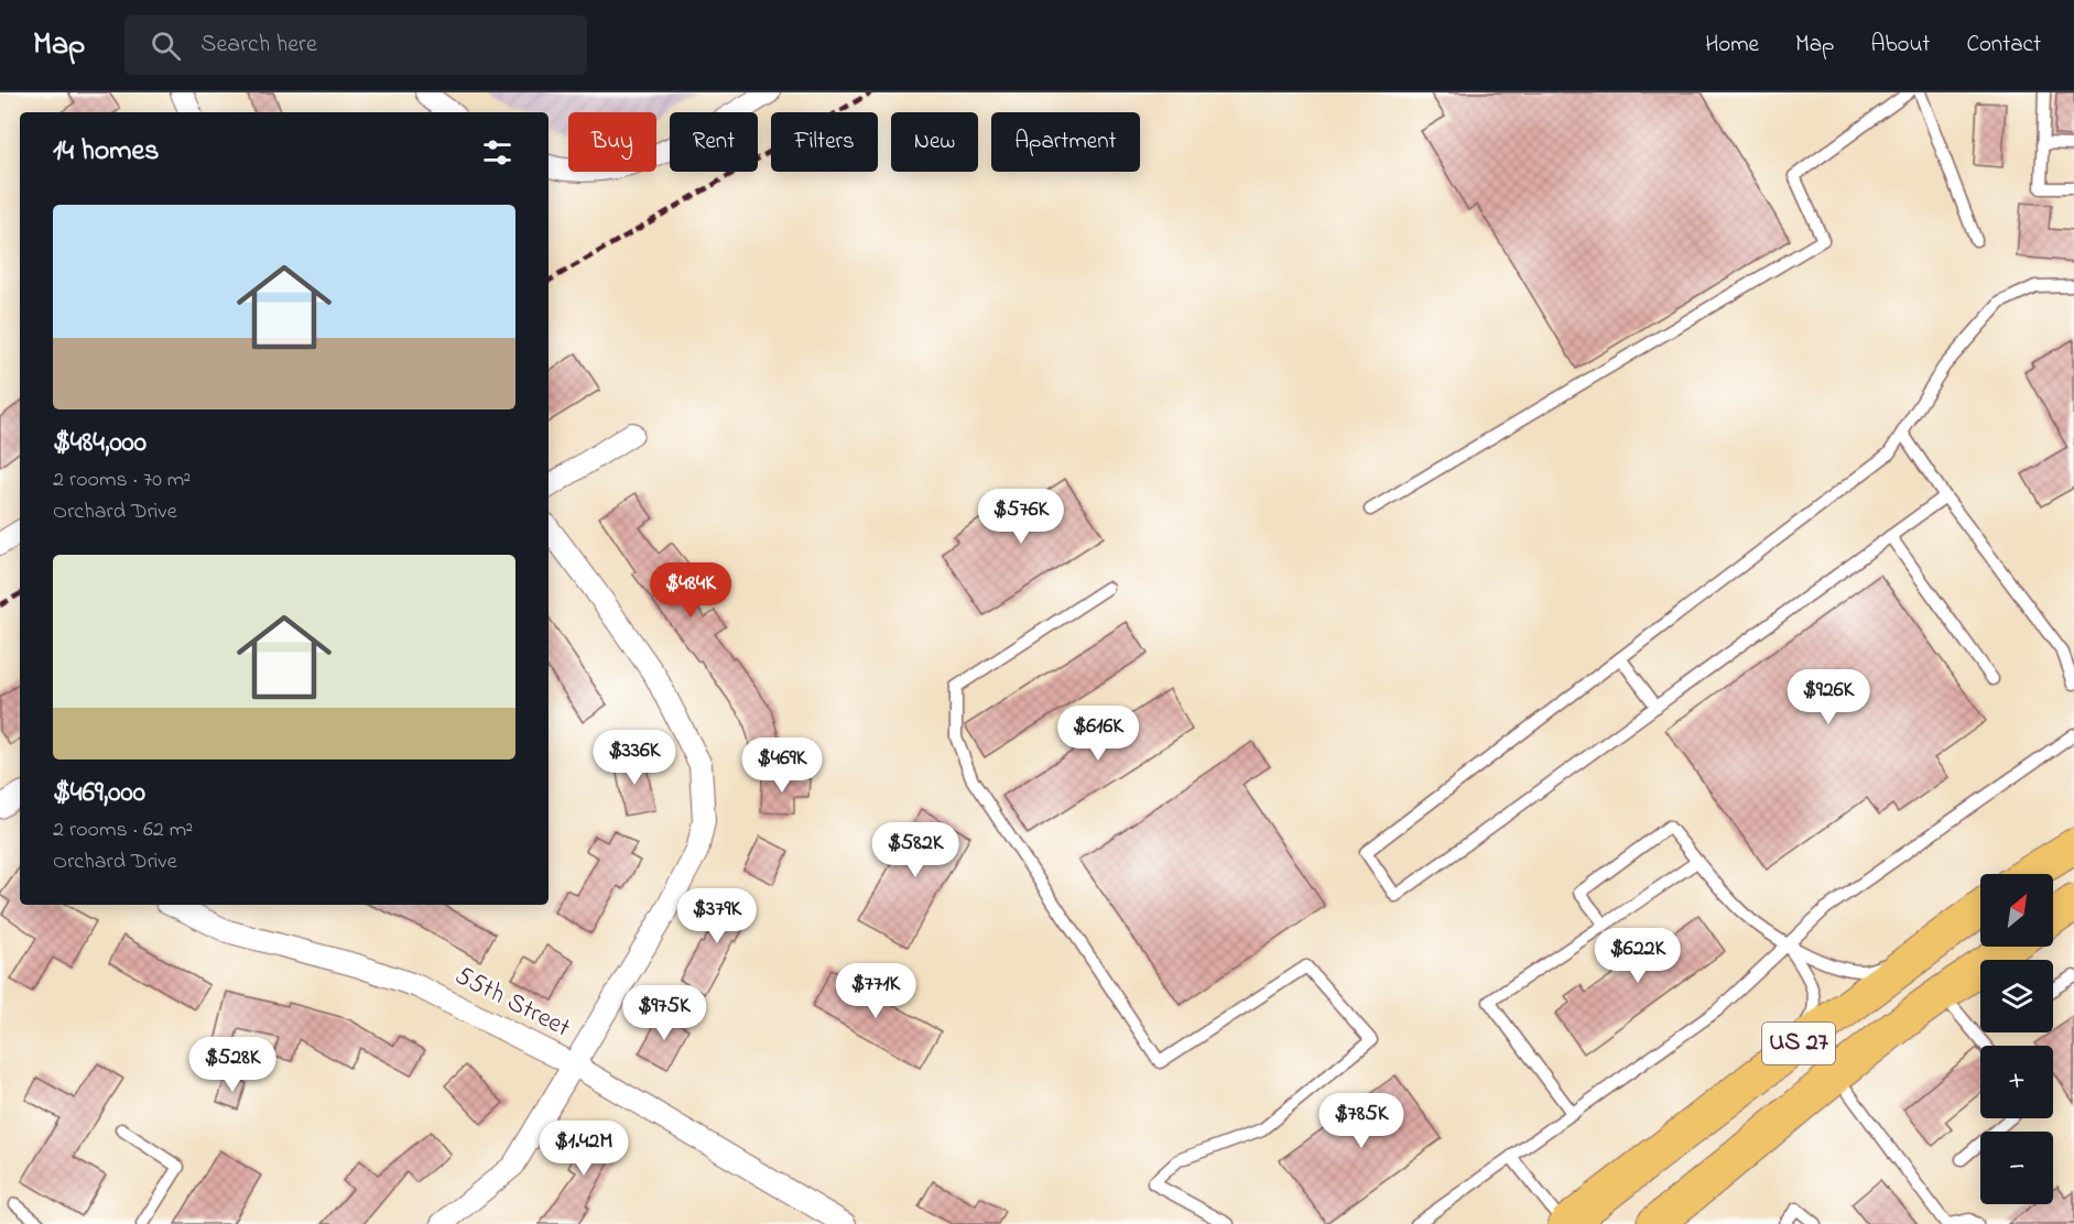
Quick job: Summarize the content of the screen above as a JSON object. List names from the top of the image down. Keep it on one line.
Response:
{"streets":{"main road":["US 27"],"street":["55th Street"]},"north":"top right","page":{"header":"Map","search":"Search here","nav":["Home","Map","About","Contact"],"chip":["Buy","Rent","Filters","New","Apartment"],"heading":"14 homes","list":[{"name":"$484,000","note":"2 rooms · 70 m² · Orchard Drive"},{"name":"$469,000","note":"2 rooms · 62 m² · Orchard Drive"}],"price":["$576K","$484K","$926K","$616K","$336K","$469K","$582K","$379K","$622K","$771K","$975K","$528K","$785K","$1.42M"],"map_buttons":["+","−"]}}
